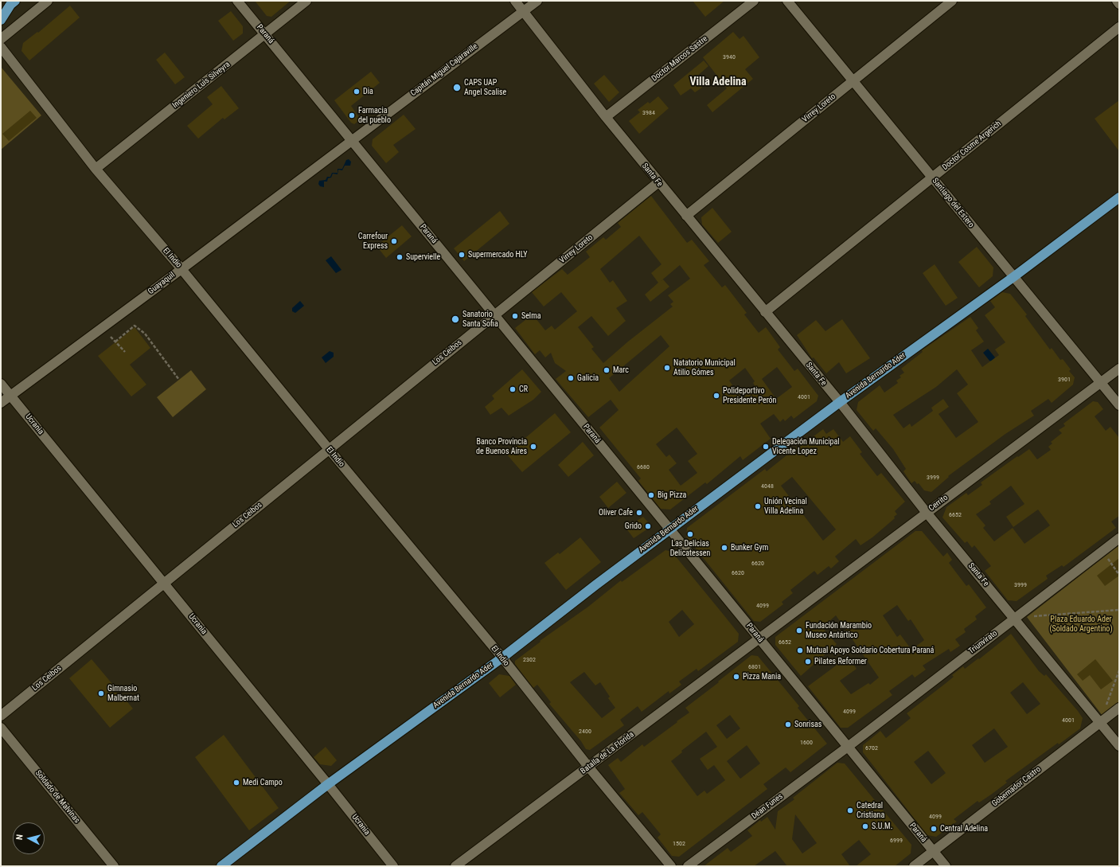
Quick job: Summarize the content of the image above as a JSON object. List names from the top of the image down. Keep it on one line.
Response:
{"streets":{"main road":["Avenida Bernardo Ader"],"street":["Paraná","Doctor Marcos Sastre","Capitán Miguel Cajaraville","Ingeniero Luis Silveyra","Virrey Loreto","Doctor Cosme Argerich","Santa Fe","Santiago del Estero","El Indio","Guayaquil","Los Ceibos","Ucrania","Cerrito","Triunvirato","Batalla de La Florida","Gobernador Castro","Soldado de Malvinas","Déan Funes"]},"crossings":[["Paraná","Capitán Miguel Cajaraville"],["Paraná","Ingeniero Luis Silveyra"],["Paraná","Virrey Loreto"],["Paraná","Guayaquil"],["Paraná","Los Ceibos"],["Paraná","Avenida Bernardo Ader"],["Paraná","Cerrito"],["Paraná","Triunvirato"],["Paraná","Batalla de La Florida"],["Paraná","Gobernador Castro"],["Paraná","Déan Funes"],["Doctor Marcos Sastre","Santa Fe"],["Capitán Miguel Cajaraville","Santa Fe"],["Capitán Miguel Cajaraville","Guayaquil"],["Ingeniero Luis Silveyra","El Indio"],["Virrey Loreto","Santa Fe"],["Virrey Loreto","Santiago del Estero"],["Virrey Loreto","Los Ceibos"],["Doctor Cosme Argerich","Santa Fe"],["Doctor Cosme Argerich","Santiago del Estero"],["Santa Fe","Avenida Bernardo Ader"],["Santa Fe","Cerrito"],["Santa Fe","Triunvirato"],["Santa Fe","Gobernador Castro"],["Santiago del Estero","Avenida Bernardo Ader"],["Santiago del Estero","Cerrito"],["El Indio","Guayaquil"],["El Indio","Los Ceibos"],["El Indio","Avenida Bernardo Ader"],["El Indio","Batalla de La Florida"],["Guayaquil","Ucrania"],["Los Ceibos","Ucrania"],["Avenida Bernardo Ader","Ucrania"],["Cerrito","Batalla de La Florida"],["Triunvirato","Déan Funes"]],"districts":["Villa Adelina"],"parks":["Plaza Eduardo Ader (Soldado Argentino)"],"places":["CAPS UAP Angel Scalise","Dia","Farmacia del pueblo","Carrefour Express","Supermercado HLY","Supervielle","Selma","Sanatorio Santa Sofia","Natatorio Municipal Atilio Gómes","Marc","Galicia","CR","Polideportivo Presidente Perón","Banco Provincia de Buenos Aires","Delegación Municipal Vicente Lopez","Big Pizza","Unión Vecinal Villa Adelina","Oliver Cafe","Grido","Las Delicias Delicatessen","Bunker Gym","Fundación Marambio Museo Antártico","Mutual Apoyo Soldario Cobertura Paraná","Pilates Reformer","Pizza Mania","Gimnasio Malbernat","Sonrisas","Medi Campo","Catedral Cristiana","S.U.M.","Central Adelina"],"house_numbers":["3940","3984","3901","4001","6680","3999","4048","6652","6620","6620","3999","4099","6652","2302","6801","4099","4001","2400","1600","6702","4099","6999","1502"],"north":"left"}
